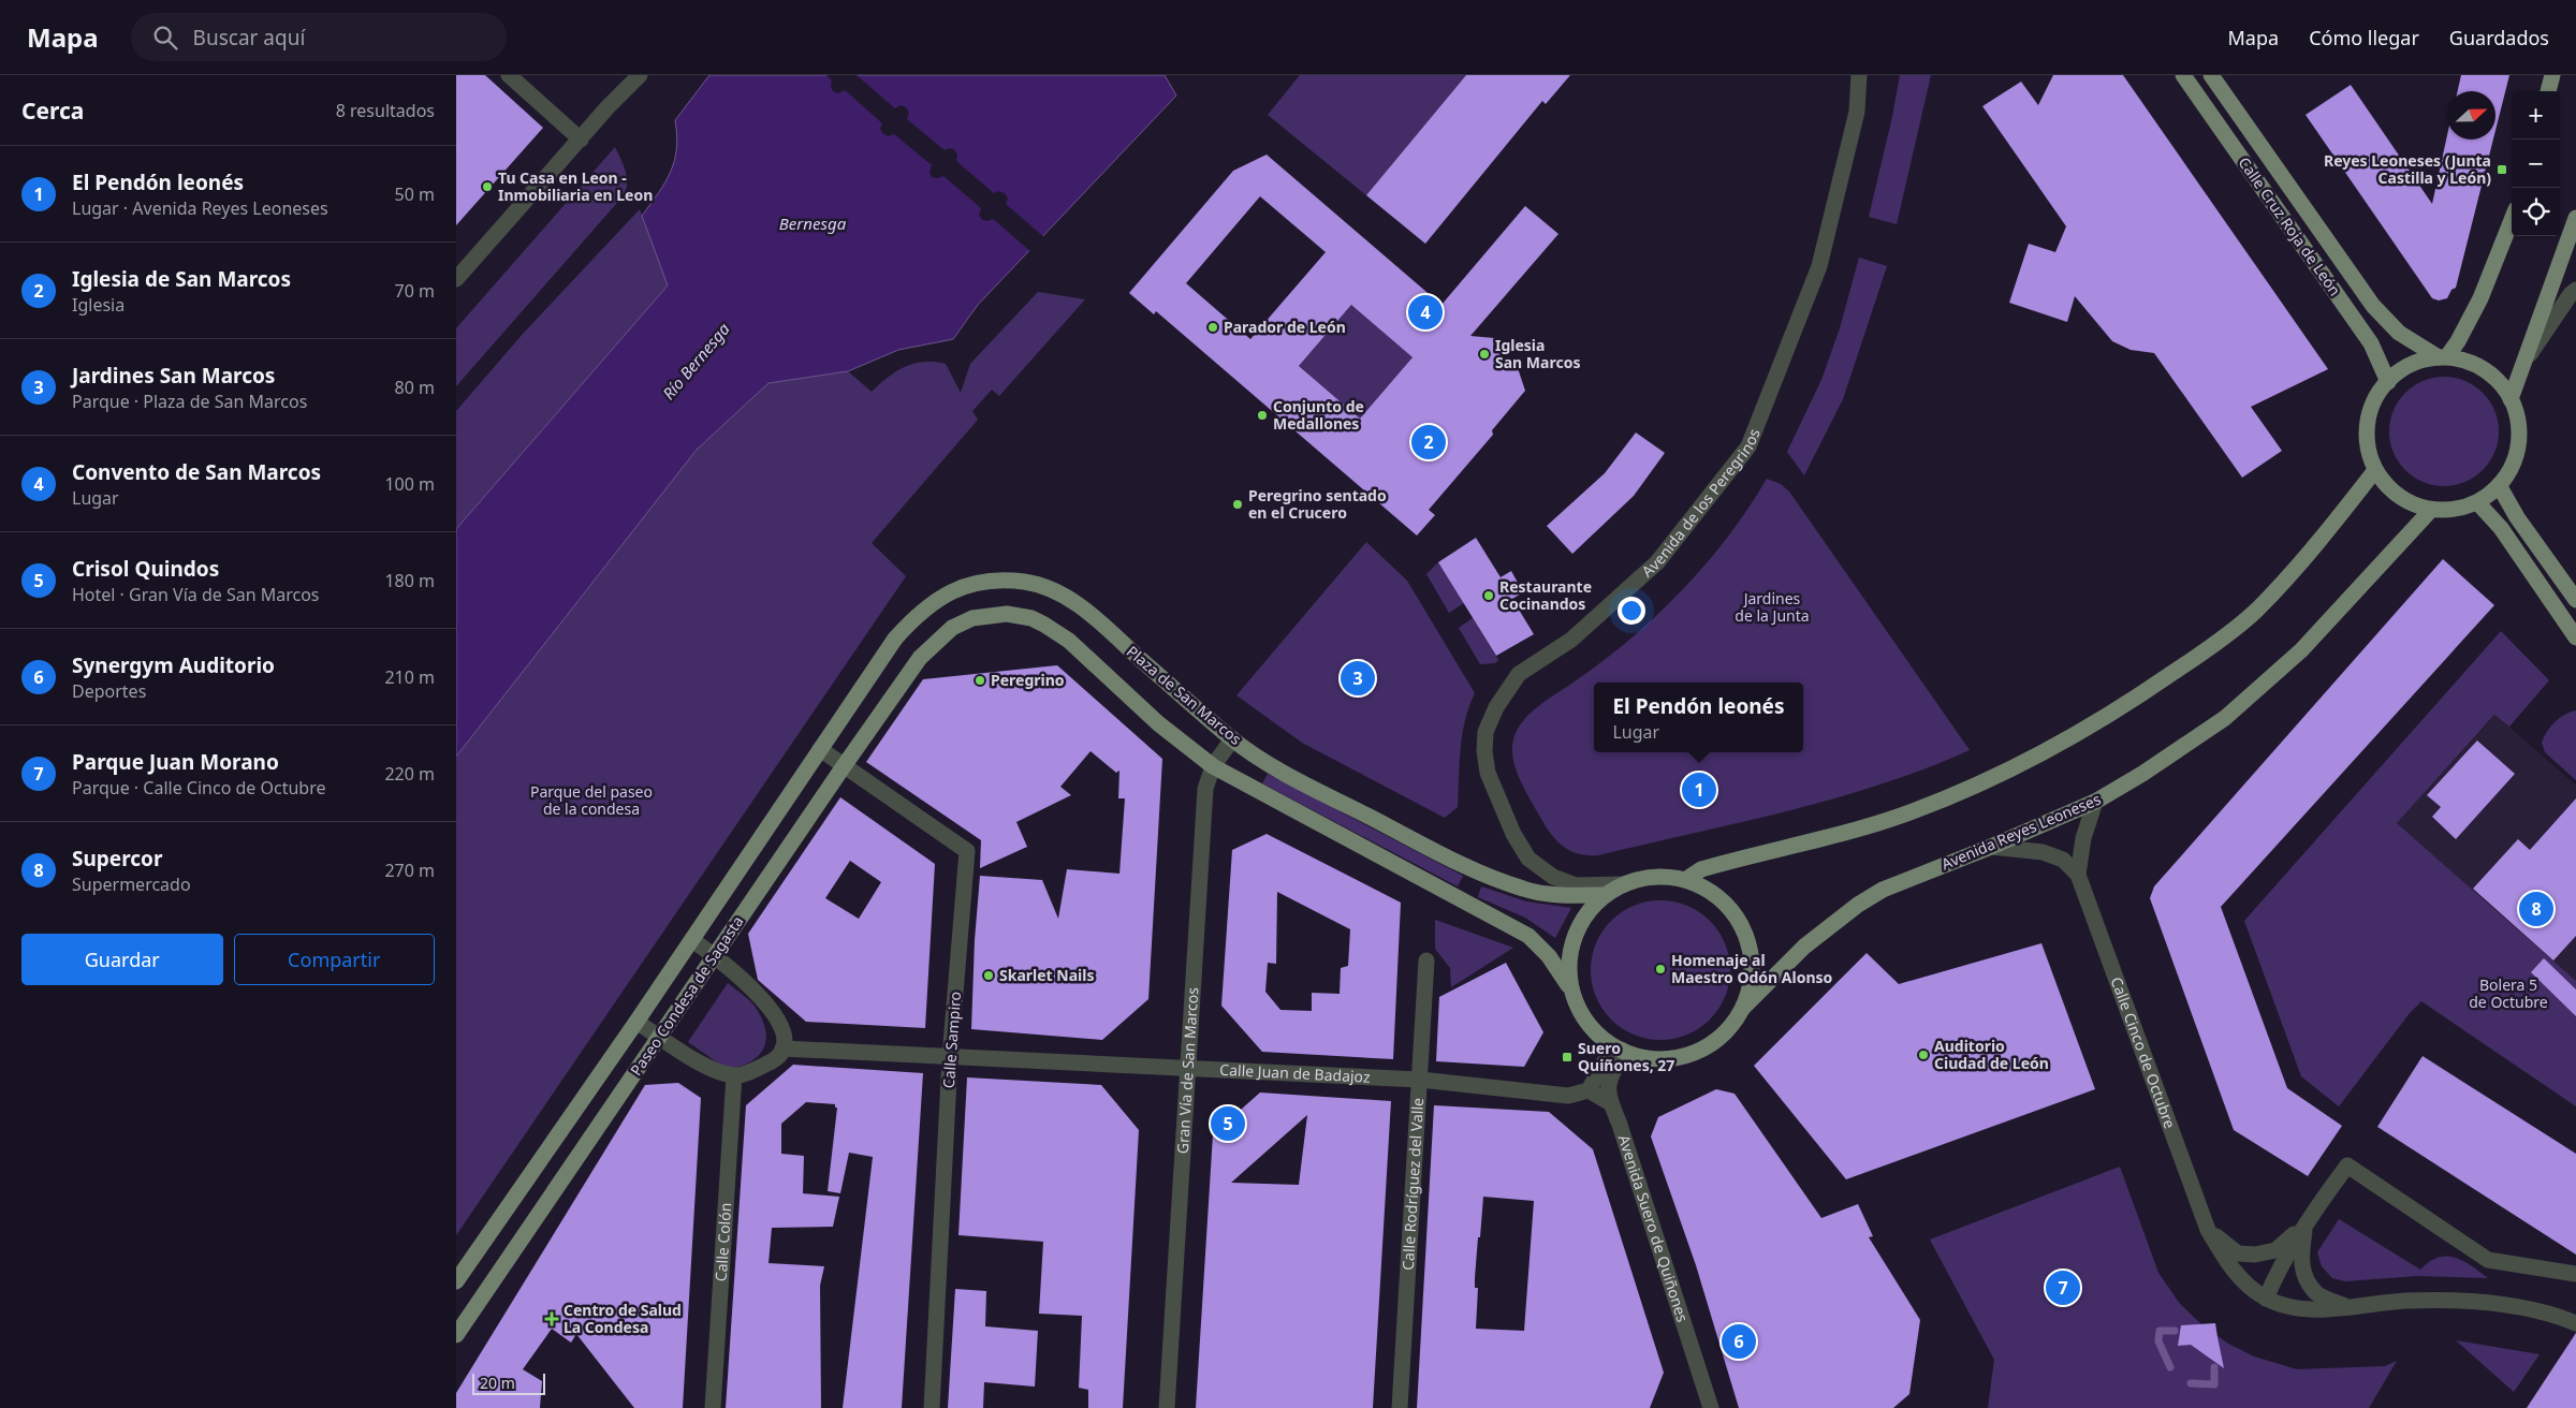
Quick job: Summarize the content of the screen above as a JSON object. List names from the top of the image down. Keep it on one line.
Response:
{"streets":{"main road":["Calle Cruz Roja de León","Plaza de San Marcos","Avenida Reyes Leoneses","Paseo Condesa de Sagasta"],"street":["Avenida de los Peregrinos","Calle Sampiro","Calle Cinco de Octubre","Gran Vía de San Marcos","Calle Juan de Badajoz","Calle Rodríguez del Valle","Avenida Suero de Quiñones","Calle Colón"]},"crossings":[["Calle Cruz Roja de León","Avenida Reyes Leoneses"],["Avenida de los Peregrinos","Plaza de San Marcos"],["Avenida de los Peregrinos","Avenida Reyes Leoneses"],["Plaza de San Marcos","Avenida Reyes Leoneses"],["Plaza de San Marcos","Paseo Condesa de Sagasta"],["Plaza de San Marcos","Gran Vía de San Marcos"],["Avenida Reyes Leoneses","Calle Cinco de Octubre"],["Paseo Condesa de Sagasta","Calle Sampiro"],["Paseo Condesa de Sagasta","Gran Vía de San Marcos"],["Calle Sampiro","Calle Juan de Badajoz"],["Gran Vía de San Marcos","Calle Juan de Badajoz"],["Calle Juan de Badajoz","Calle Rodríguez del Valle"]],"water":["Bernesga","Río Bernesga"],"parks":["Jardines de la Junta","Parque del paseo de la condesa","Bolera 5 de Octubre"],"places":{"transit":["Reyes Leoneses (Junta Castilla y León)","Suero Quiñones, 27"],"other":["Tu Casa en Leon - Inmobiliaria en Leon","Parador de León","Iglesia San Marcos","Conjunto de Medallones","Peregrino sentado en el Crucero","Restaurante Cocinandos","Peregrino","Homenaje al Maestro Odón Alonso","Skarlet Nails","Auditorio Ciudad de León"],"health":["Centro de Salud La Condesa"]},"scale_bar":"20 m","north":"right","page":{"header":"Mapa","search":"Buscar aquí","nav":["Mapa","Cómo llegar","Guardados"],"heading":["Cerca","8 resultados"],"map_buttons":["+","−"],"list":[{"mark":"1","name":"El Pendón leonés","note":"Lugar · Avenida Reyes Leoneses","value":"50 m"},{"mark":"2","name":"Iglesia de San Marcos","note":"Iglesia","value":"70 m"},{"mark":"3","name":"Jardines San Marcos","note":"Parque · Plaza de San Marcos","value":"80 m"},{"mark":"4","name":"Convento de San Marcos","note":"Lugar","value":"100 m"},{"mark":"5","name":"Crisol Quindos","note":"Hotel · Gran Vía de San Marcos","value":"180 m"},{"mark":"6","name":"Synergym Auditorio","note":"Deportes","value":"210 m"},{"mark":"7","name":"Parque Juan Morano","note":"Parque · Calle Cinco de Octubre","value":"220 m"},{"mark":"8","name":"Supercor","note":"Supermercado","value":"270 m"}],"pins":["4","2","3","1","8","5","7","6"],"popup":["El Pendón leonés","Lugar"],"buttons":["Guardar","Compartir"],"scale":"20 m"}}
